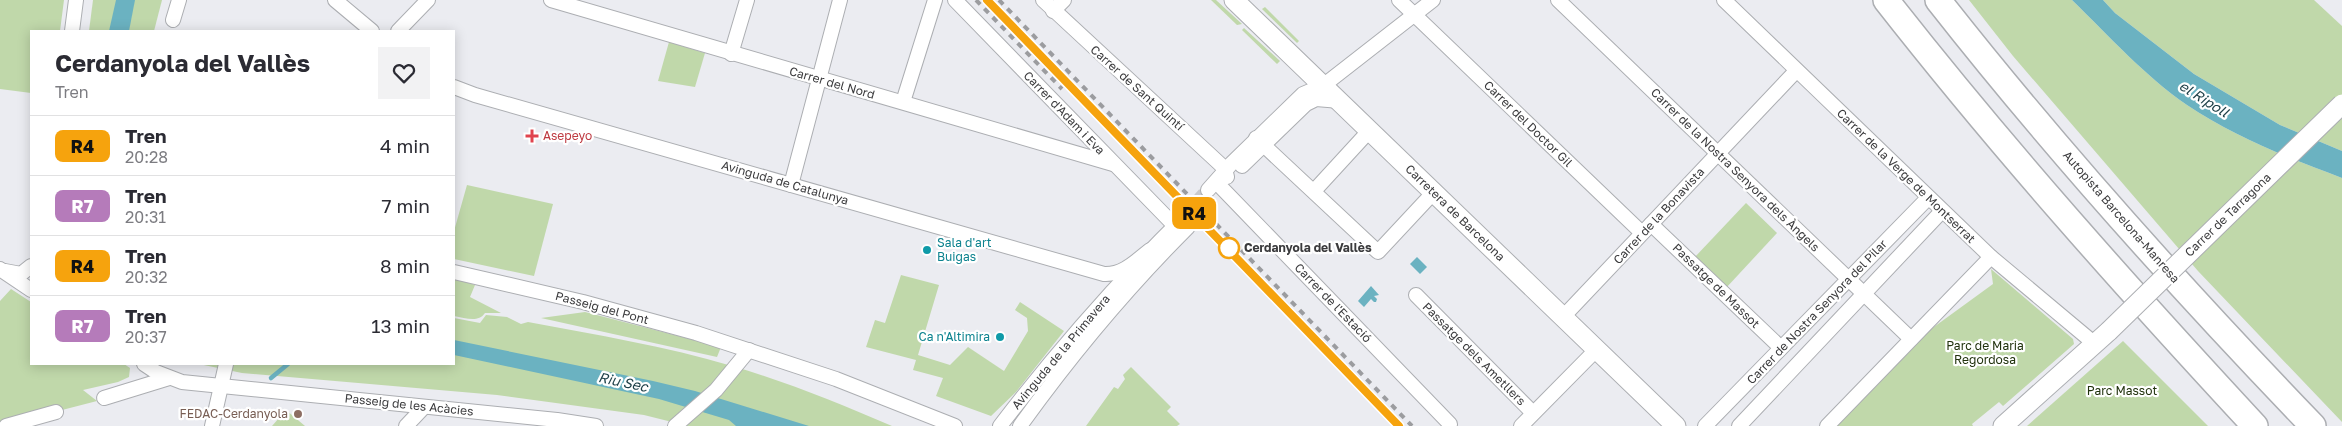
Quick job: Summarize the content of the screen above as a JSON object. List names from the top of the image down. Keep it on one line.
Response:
{"streets":{"highway":["Autopista Barcelona-Manresa"],"main road":["Carretera de Barcelona","Carrer de Tarragona"],"street":["Carrer del Nord","Carrer de Sant Quintí","Carrer d'Adam i Eva","Carrer del Doctor Gil","Carrer de la Nostra Senyora dels Àngels","Carrer de la Verge de Montserrat","Avinguda de Catalunya","Carrer de la Bonavista","Passatge de Massot","Carrer de l'Estació","Passeig del Pont","Carrer de Nostra Senyora del Pilar","Avinguda de la Primavera","Passatge dels Ametllers","Passeig de les Acàcies"]},"crossings":[["Carrer del Nord","Carrer d'Adam i Eva"],["Carrer de Sant Quintí","Carrer de l'Estació"],["Carrer d'Adam i Eva","Avinguda de Catalunya"],["Carrer del Doctor Gil","Carrer de la Bonavista"],["Carrer del Doctor Gil","Passatge de Massot"],["Carrer de la Nostra Senyora dels Àngels","Carrer de la Bonavista"],["Carrer de la Nostra Senyora dels Àngels","Carrer de Nostra Senyora del Pilar"],["Carrer de la Verge de Montserrat","Carrer de Tarragona"],["Carrer de la Verge de Montserrat","Carrer de la Bonavista"],["Carrer de la Verge de Montserrat","Carrer de Nostra Senyora del Pilar"],["Avinguda de Catalunya","Avinguda de la Primavera"],["Carretera de Barcelona","Carrer de la Bonavista"],["Carrer de la Bonavista","Passatge de Massot"],["Passatge de Massot","Carrer de Nostra Senyora del Pilar"]],"water":["el Ripoll","Riu Sec"],"parks":["Parc de Maria Regordosa","Parc Massot"],"places":{"health":["Asepeyo"],"other":["Cerdanyola del Vallès","Sala d'art Buigas","Ca n'Altimira","FEDAC-Cerdanyola"]},"page":{"on_map":"R4","heading":["Cerdanyola del Vallès","Tren"],"list":[{"mark":"R4","name":"Tren","note":"20:28","value":"4 min"},{"mark":"R7","name":"Tren","note":"20:31","value":"7 min"},{"mark":"R4","name":"Tren","note":"20:32","value":"8 min"},{"mark":"R7","name":"Tren","note":"20:37","value":"13 min"}]}}
